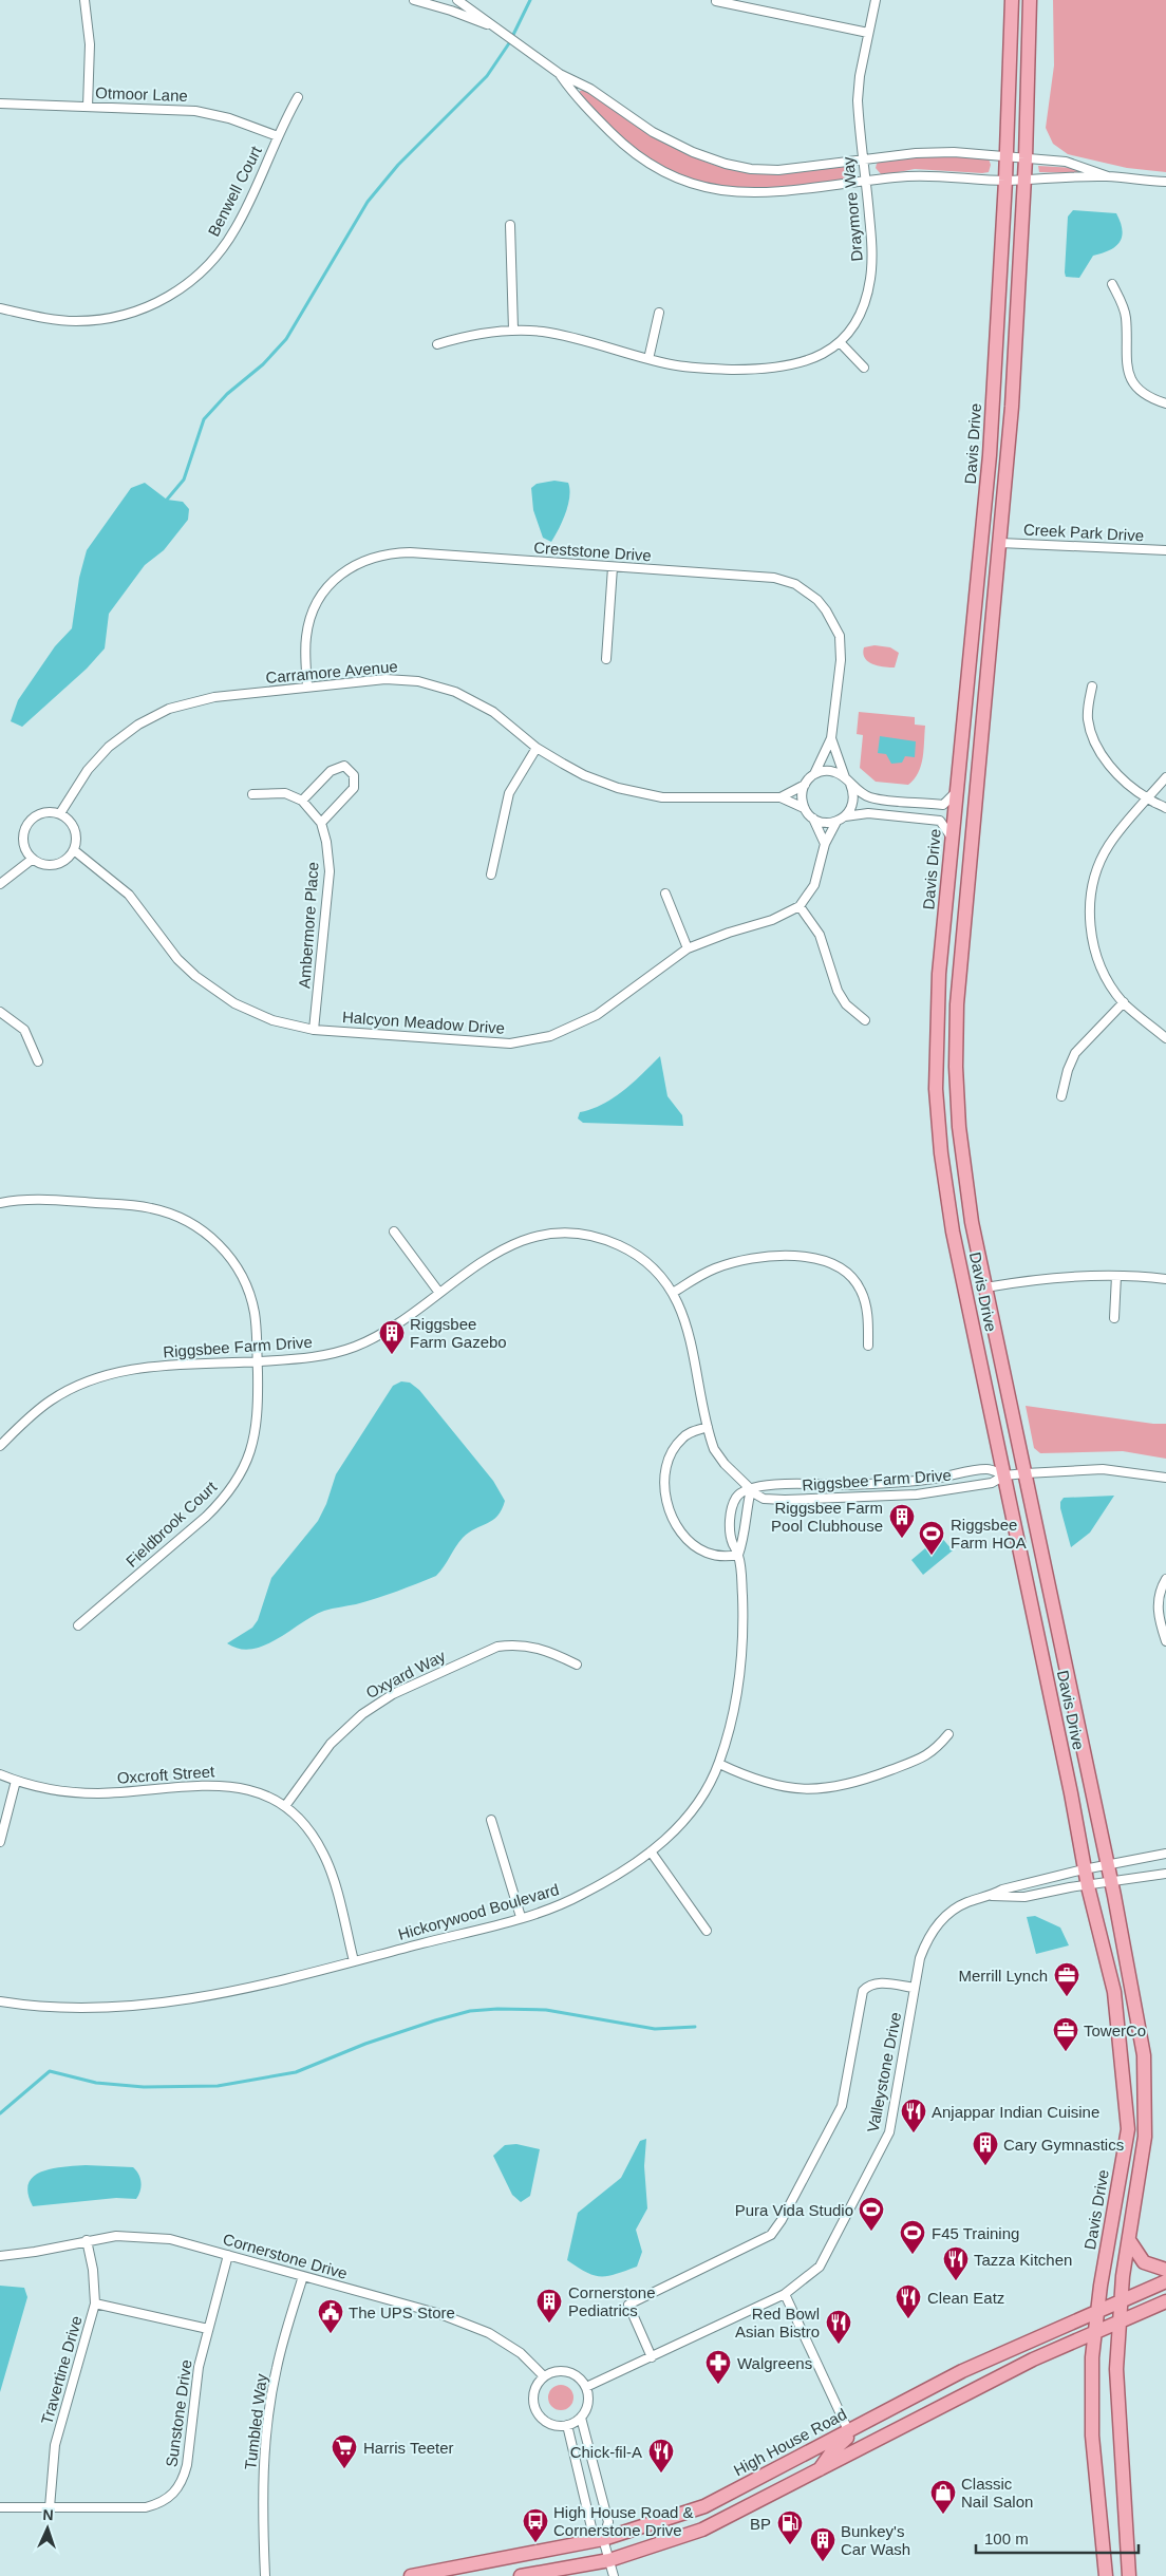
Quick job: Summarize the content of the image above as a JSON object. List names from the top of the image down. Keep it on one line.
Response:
{"streets":{"main road":["Davis Drive","High House Road"],"street":["Otmoor Lane","Benwell Court","Draymore Way","Creek Park Drive","Creststone Drive","Carramore Avenue","Ambermore Place","Halcyon Meadow Drive","Riggsbee Farm Drive","Fieldbrook Court","Oxyard Way","Oxcroft Street","Hickorywood Boulevard","Valleystone Drive","Cornerstone Drive","Travertine Drive","Sunstone Drive","Tumbled Way"]},"crossings":[["Otmoor Lane","Benwell Court"],["Davis Drive","Creek Park Drive"],["Davis Drive","Riggsbee Farm Drive"],["Davis Drive","Valleystone Drive"],["Davis Drive","High House Road"],["Creststone Drive","Carramore Avenue"],["Creststone Drive","Halcyon Meadow Drive"],["Carramore Avenue","Halcyon Meadow Drive"],["Ambermore Place","Halcyon Meadow Drive"],["Riggsbee Farm Drive","Fieldbrook Court"],["Riggsbee Farm Drive","Hickorywood Boulevard"],["Oxyard Way","Oxcroft Street"],["Oxcroft Street","Hickorywood Boulevard"],["Valleystone Drive","Cornerstone Drive"],["Cornerstone Drive","Travertine Drive"],["Cornerstone Drive","Sunstone Drive"],["Cornerstone Drive","Tumbled Way"],["Travertine Drive","Sunstone Drive"]],"places":{"building":["Riggsbee Farm Gazebo","Riggsbee Farm Pool Clubhouse","Cary Gymnastics","Cornerstone Pediatrics","Bunkey's Car Wash"],"sports":["Riggsbee Farm HOA","Pura Vida Studio","F45 Training"],"office":["Merrill Lynch","TowerCo"],"restaurant":["Anjappar Indian Cuisine","Tazza Kitchen","Clean Eatz","Red Bowl Asian Bistro","Chick-fil-A"],"public building":["The UPS Store"],"pharmacy":["Walgreens"],"supermarket":["Harris Teeter"],"shop":["Classic Nail Salon"],"bus stop":["High House Road & Cornerstone Drive"],"fuel station":["BP"]},"scale_bar":"100 m","north":"top"}
